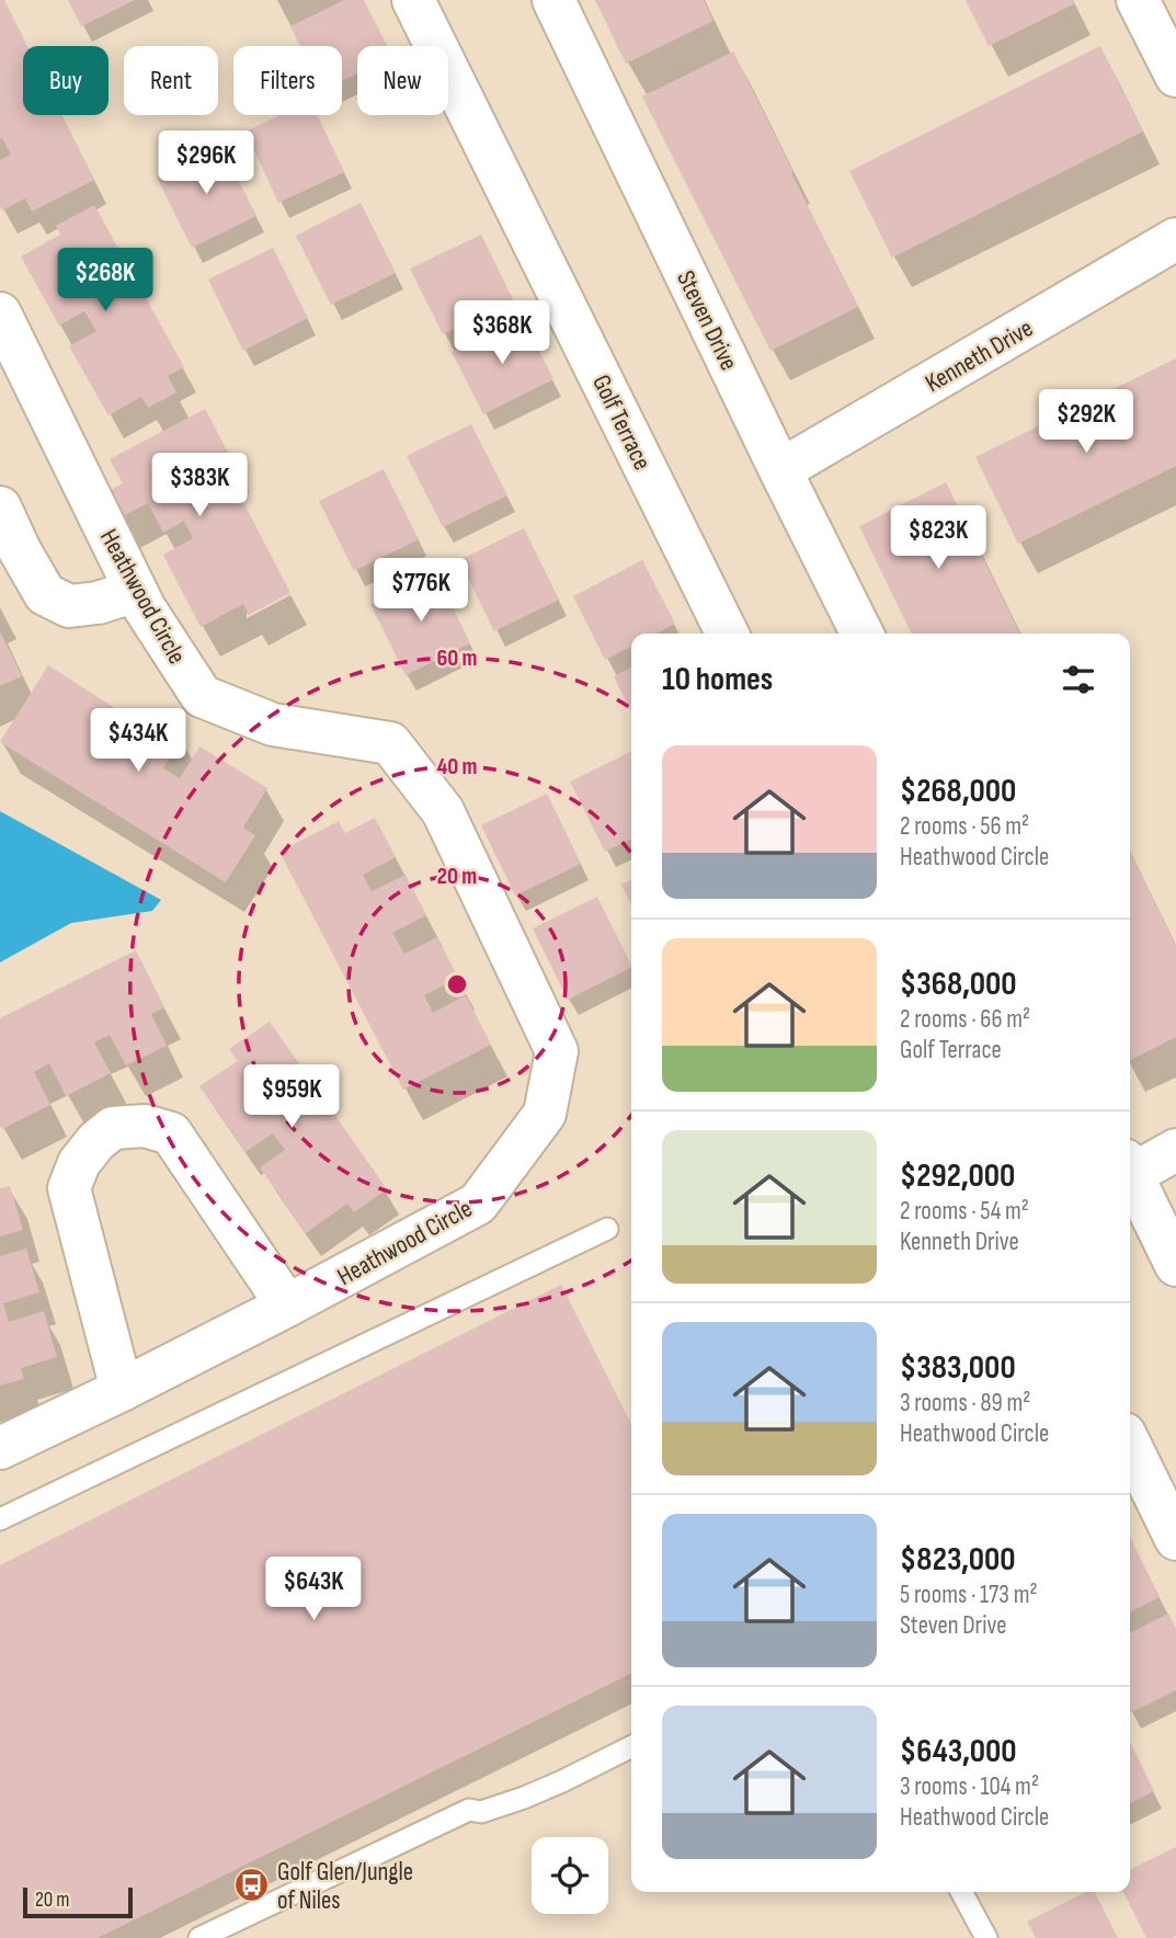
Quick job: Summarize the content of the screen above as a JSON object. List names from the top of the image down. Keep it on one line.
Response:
{"streets":{"street":["Steven Drive","Kenneth Drive","Golf Terrace","Heathwood Circle"]},"crossings":[["Steven Drive","Kenneth Drive"]],"places":{"bus stop":["Golf Glen/Jungle of Niles"]},"scale_bar":"20 m","page":{"chip":["Buy","Rent","Filters","New"],"price":["$296K","$268K","$368K","$292K","$383K","$823K","$776K","$434K","$959K","$643K"],"heading":"10 homes","list":[{"name":"$268,000","note":"2 rooms · 56 m² · Heathwood Circle"},{"name":"$368,000","note":"2 rooms · 66 m² · Golf Terrace"},{"name":"$292,000","note":"2 rooms · 54 m² · Kenneth Drive"},{"name":"$383,000","note":"3 rooms · 89 m² · Heathwood Circle"},{"name":"$823,000","note":"5 rooms · 173 m² · Steven Drive"},{"name":"$643,000","note":"3 rooms · 104 m² · Heathwood Circle"}],"scale":"20 m"},"rings":["60 m","40 m","20 m"]}
